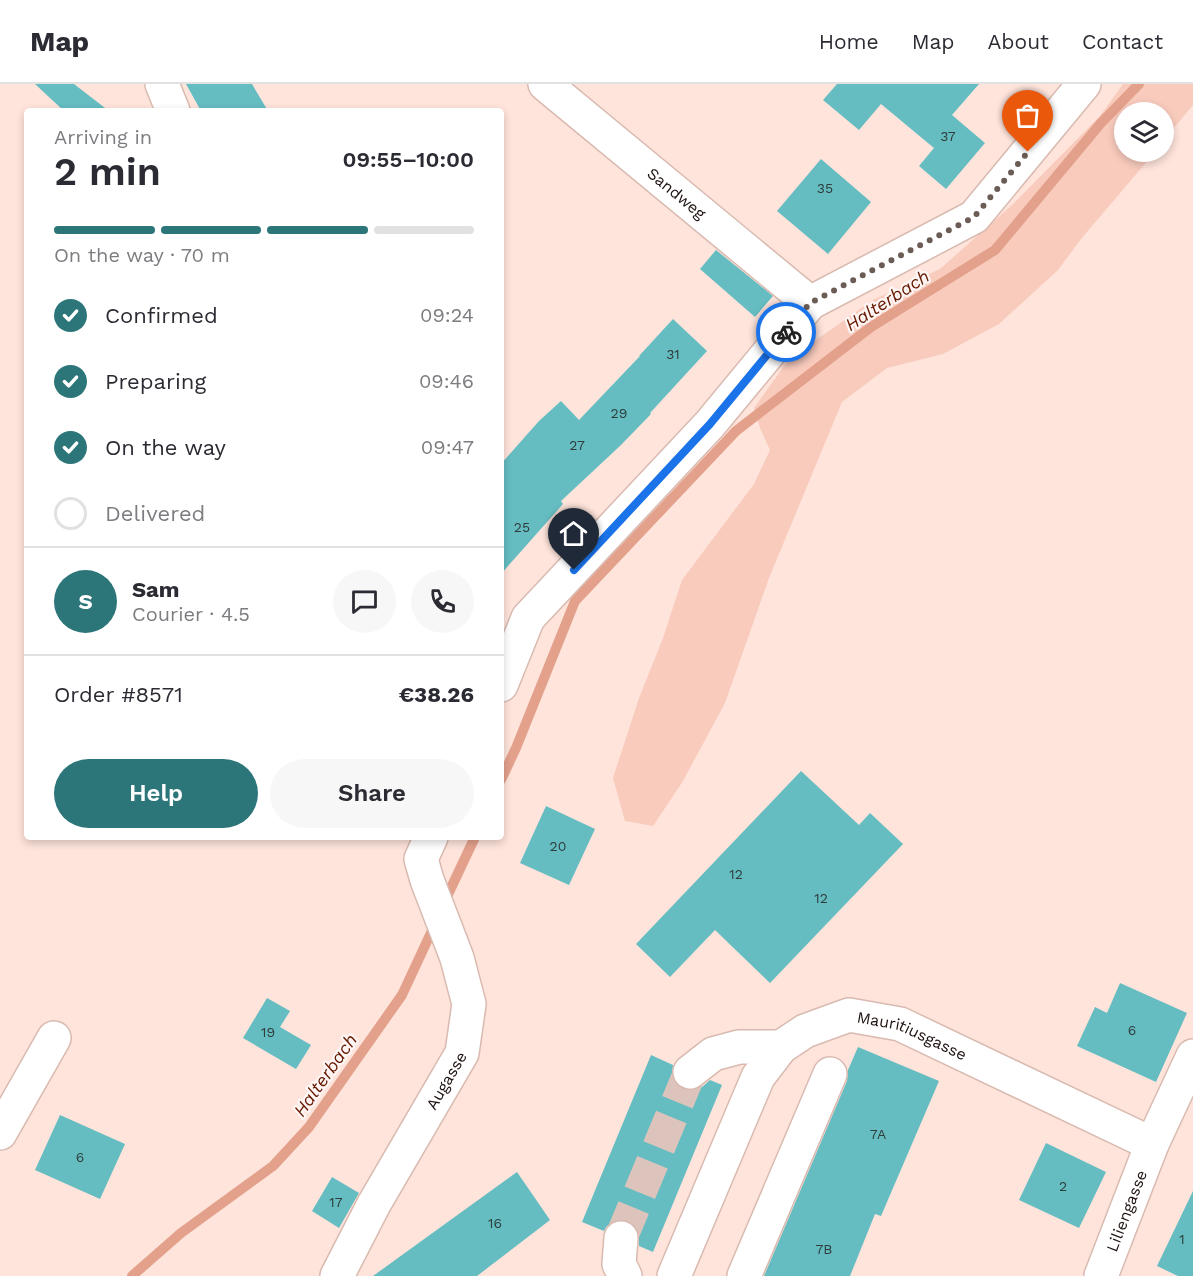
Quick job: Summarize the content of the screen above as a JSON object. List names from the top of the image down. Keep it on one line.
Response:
{"streets":{"street":["Sandweg","Mauritiusgasse","Augasse","Liliengasse"]},"crossings":[["Mauritiusgasse","Liliengasse"]],"water":["Halterbach"],"house_numbers":["37","35","31","29","27","25","20","12","12","6","19","7A","6","2","17","16","1","7B"],"page":{"header":"Map","nav":["Home","Map","About","Contact"],"heading":["2 min","Arriving in","09:55–10:00"],"panel":["Sam","Courier · 4.5","Order #8571","€38.26"],"bar":"On the way · 70 m","list":[["Confirmed","09:24"],["Preparing","09:46"],["On the way","09:47"],"Delivered"],"round":"S","buttons":["Help","Share"]}}
